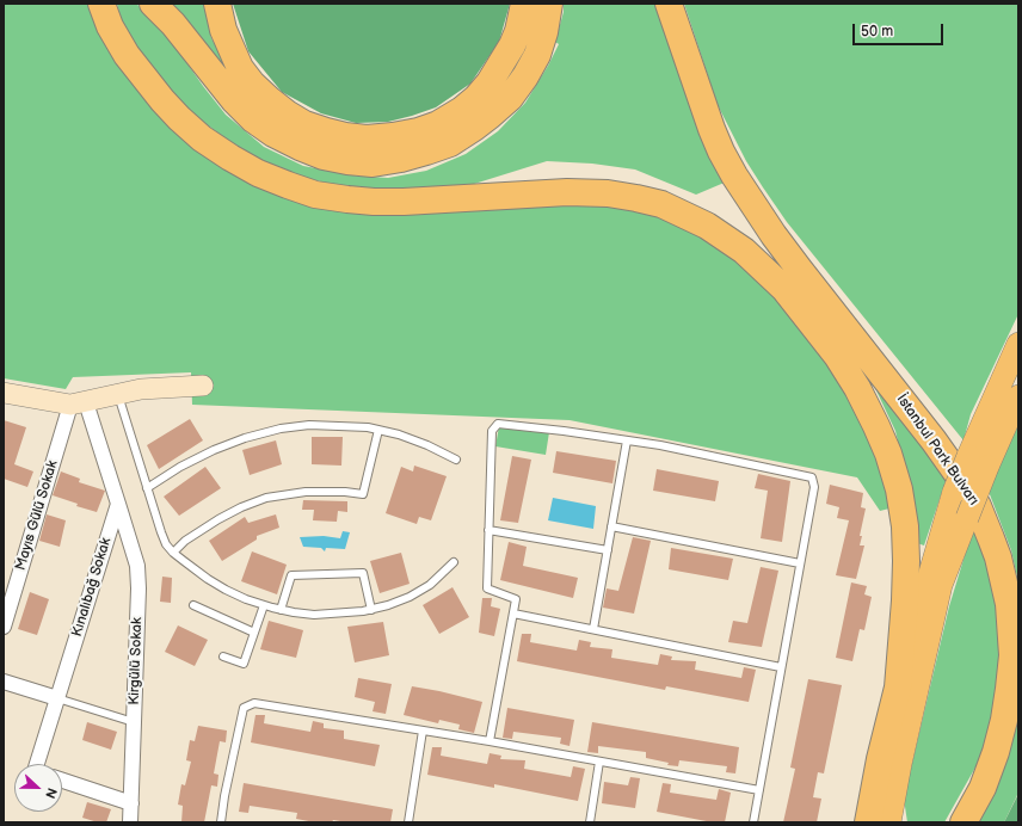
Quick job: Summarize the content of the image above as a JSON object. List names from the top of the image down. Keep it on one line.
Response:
{"streets":{"highway":["İstanbul Park Bulvarı"],"street":["Mayıs Gülü Sokak","Kınalıbağ Sokak","Kirgülü Sokak"]},"crossings":[["Kınalıbağ Sokak","Kirgülü Sokak"]],"scale_bar":"50 m","north":"right"}
